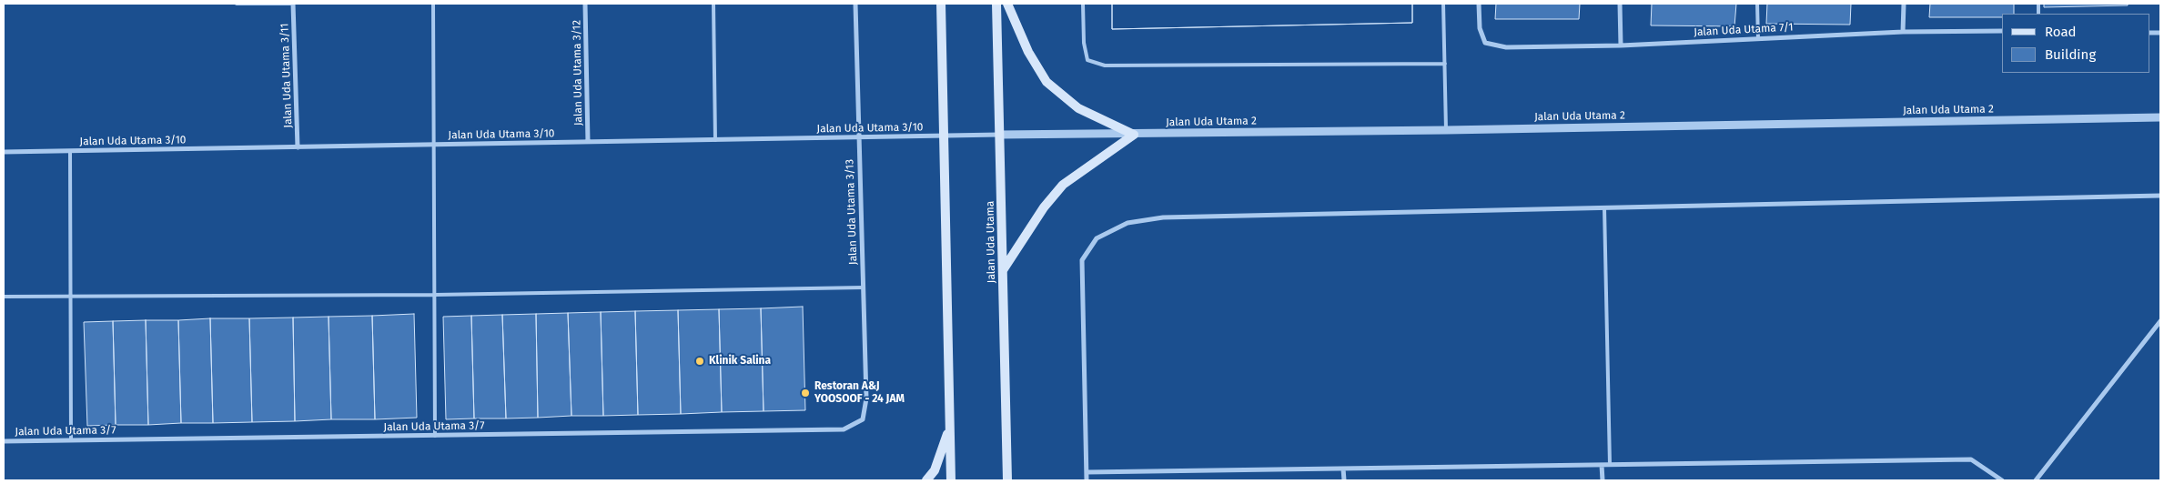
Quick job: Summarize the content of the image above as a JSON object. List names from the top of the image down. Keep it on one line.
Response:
{"streets":{"main road":["Jalan Uda Utama"],"street":["Jalan Uda Utama 7/1","Jalan Uda Utama 3/12","Jalan Uda Utama 3/11","Jalan Uda Utama 2","Jalan Uda Utama 3/10","Jalan Uda Utama 3/13","Jalan Uda Utama 3/7"]},"crossings":[["Jalan Uda Utama 3/12","Jalan Uda Utama 3/10"],["Jalan Uda Utama 3/11","Jalan Uda Utama 3/10"],["Jalan Uda Utama 2","Jalan Uda Utama 3/10"],["Jalan Uda Utama 2","Jalan Uda Utama"],["Jalan Uda Utama 3/10","Jalan Uda Utama 3/13"],["Jalan Uda Utama 3/10","Jalan Uda Utama"],["Jalan Uda Utama 3/13","Jalan Uda Utama 3/7"]],"places":["Klinik Salina","Restoran A&J YOOSOOF - 24 JAM"],"legend":["Road","Building"]}
